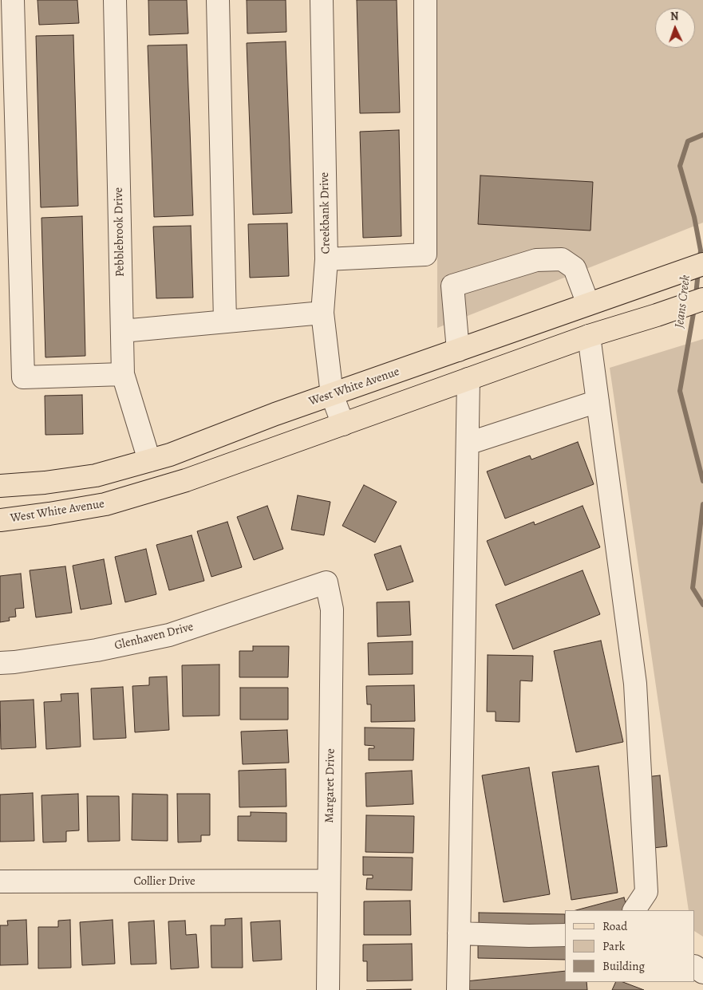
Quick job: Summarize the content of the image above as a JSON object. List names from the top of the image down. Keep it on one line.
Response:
{"streets":{"main road":["West White Avenue"],"street":["Creekbank Drive","Pebblebrook Drive","Glenhaven Drive","Margaret Drive","Collier Drive"]},"crossings":[["Creekbank Drive","West White Avenue"],["Pebblebrook Drive","West White Avenue"],["Glenhaven Drive","Margaret Drive"],["Margaret Drive","Collier Drive"]],"water":["Jeans Creek"],"legend":["Road","Park","Building"],"north":"top"}
